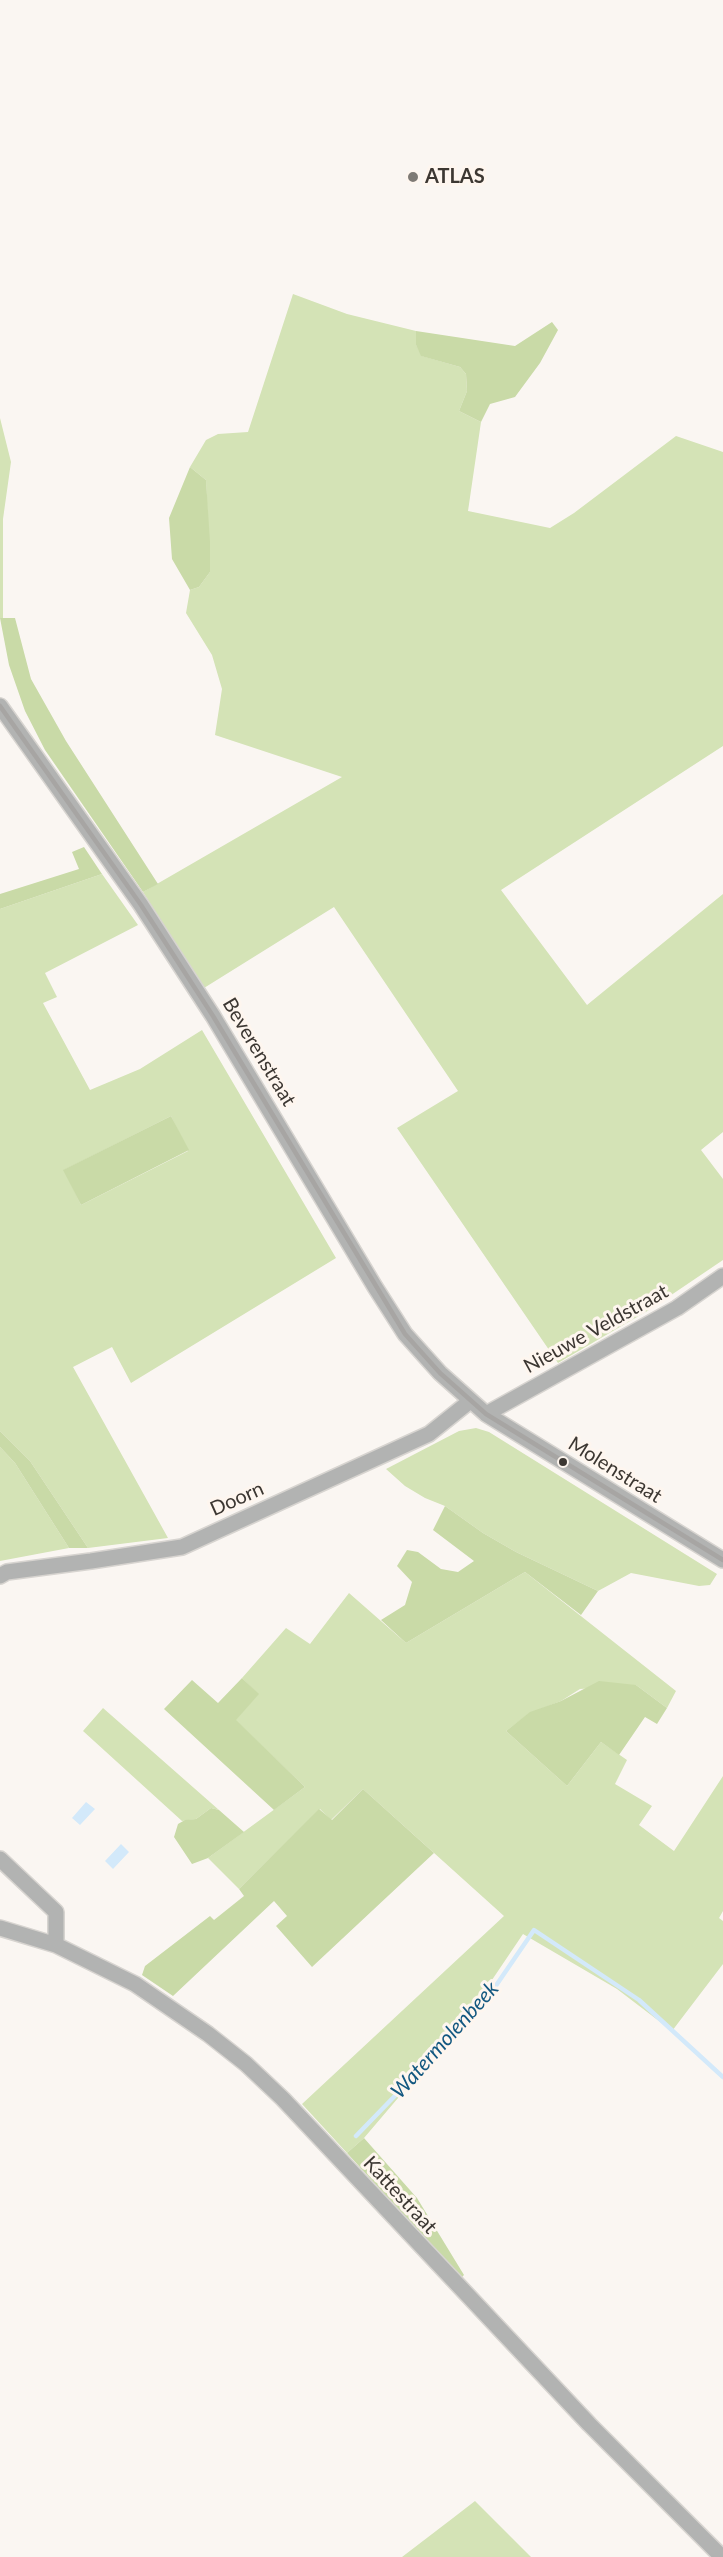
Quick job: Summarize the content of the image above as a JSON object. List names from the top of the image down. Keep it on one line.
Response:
{"streets":{"street":["Beverenstraat","Nieuwe Veldstraat","Molenstraat","Doorn","Kattestraat"]},"crossings":[["Beverenstraat","Nieuwe Veldstraat"],["Beverenstraat","Molenstraat"],["Beverenstraat","Doorn"],["Nieuwe Veldstraat","Molenstraat"]],"water":["Watermolenbeek"],"places":["ATLAS"]}
